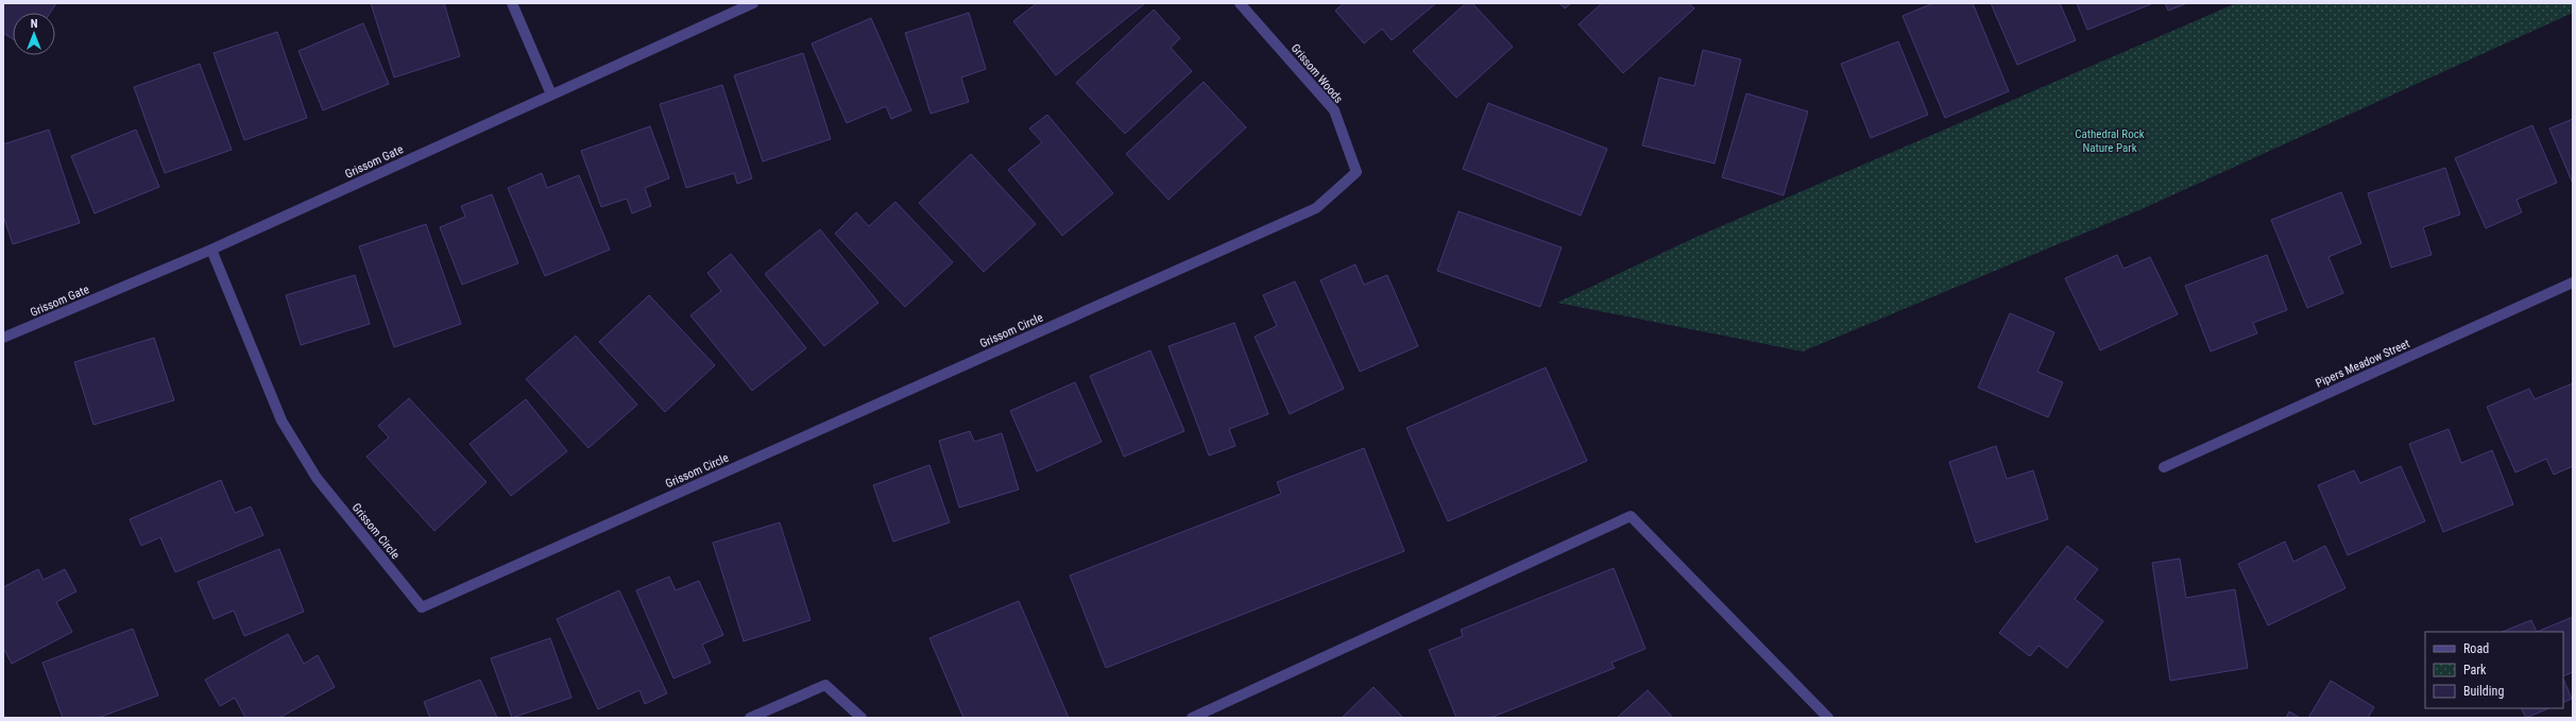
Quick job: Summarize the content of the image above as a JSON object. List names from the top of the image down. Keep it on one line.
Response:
{"streets":{"street":["Grissom Woods","Grissom Gate","Grissom Circle","Pipers Meadow Street"]},"crossings":[["Grissom Woods","Grissom Circle"],["Grissom Gate","Grissom Circle"]],"parks":["Cathedral Rock Nature Park"],"legend":["Road","Park","Building"],"north":"top"}
